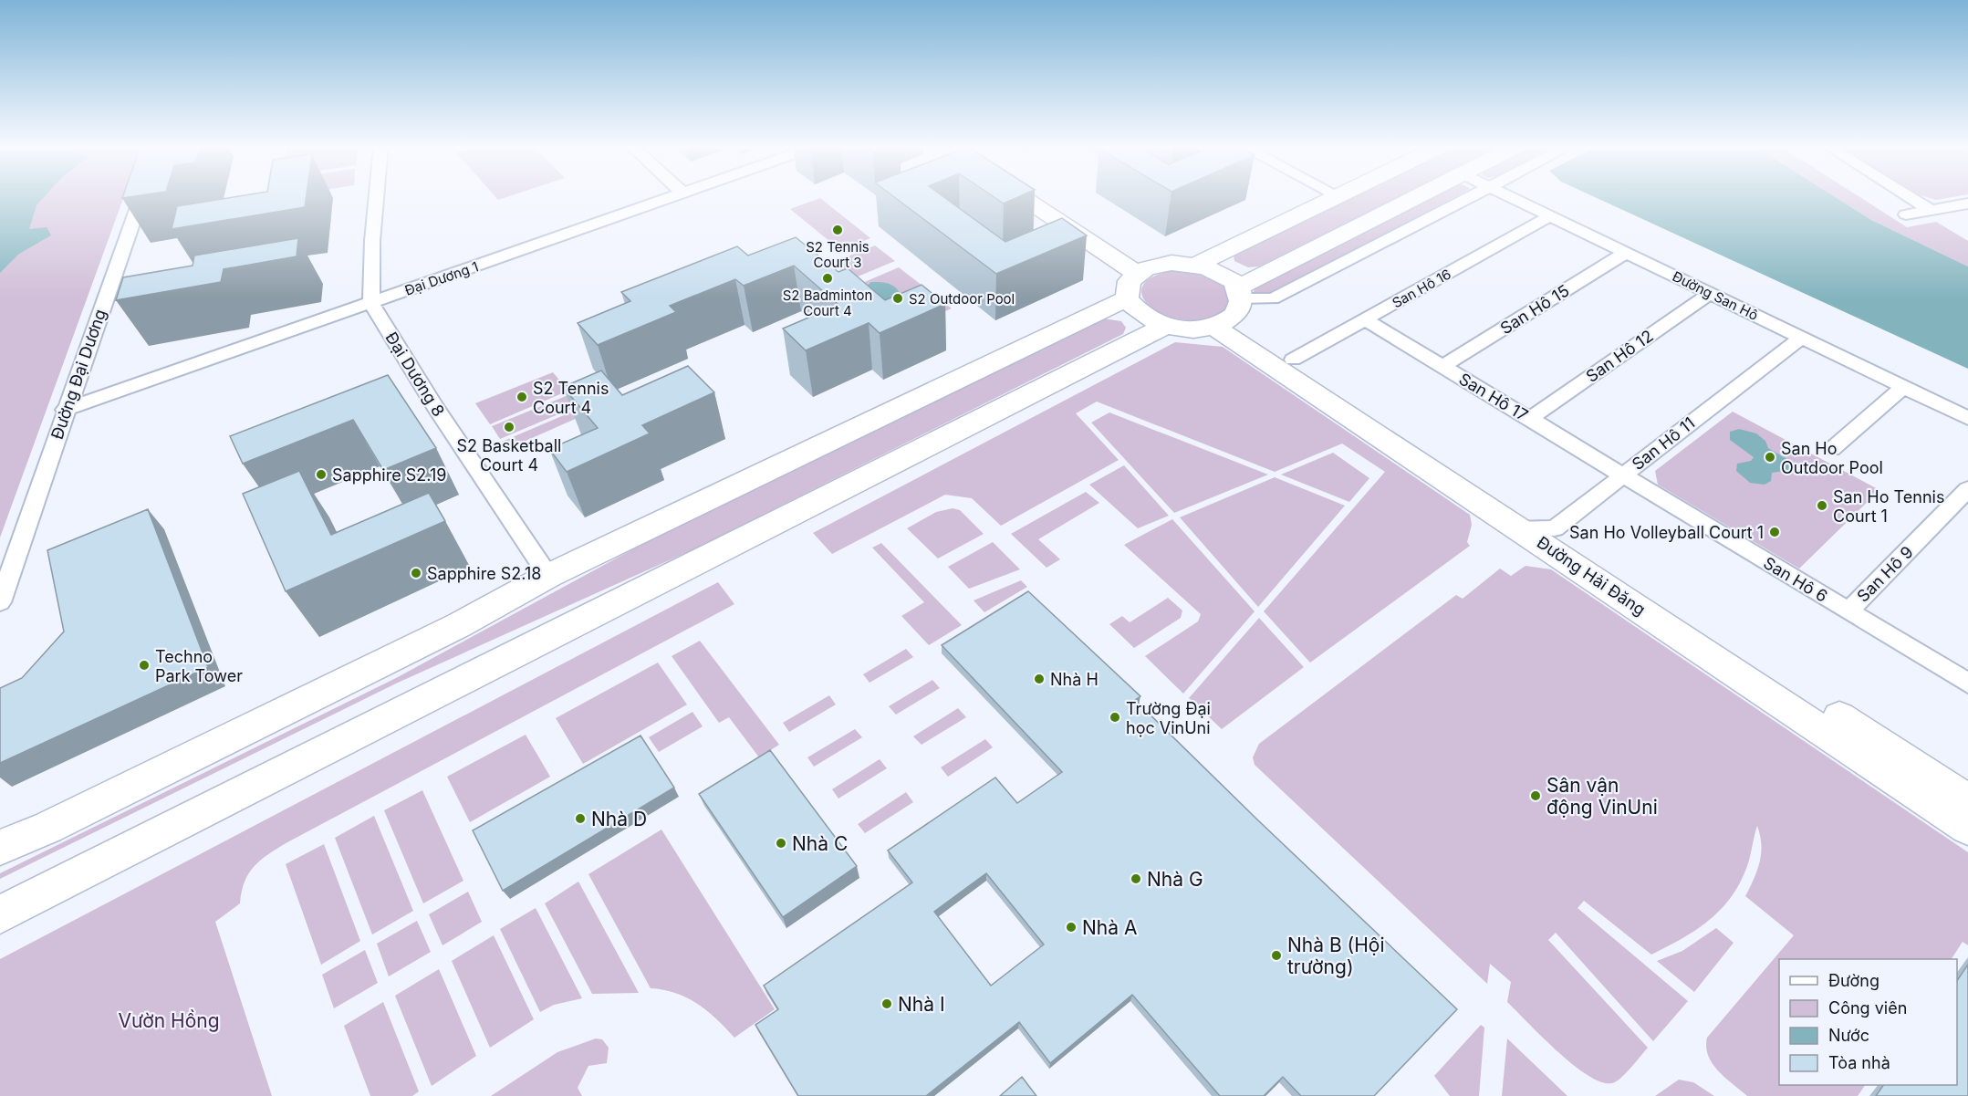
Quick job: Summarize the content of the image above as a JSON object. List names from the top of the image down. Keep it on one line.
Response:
{"streets":{"main road":["Đường Hải Đăng"],"street":["Đại Dương 1","San Hô 16","Đường San Hô","San Hô 15","San Hô 12","Đường Đại Dương","Đại Dương 8","San Hô 17","San Hô 11","San Hô 9","San Hô 6"]},"crossings":[["Đại Dương 1","Đường Đại Dương"],["Đại Dương 1","Đại Dương 8"],["San Hô 16","Đường San Hô"],["San Hô 16","San Hô 17"],["San Hô 16","Đường Hải Đăng"],["Đường San Hô","San Hô 15"],["Đường San Hô","San Hô 12"],["Đường San Hô","San Hô 11"],["San Hô 15","San Hô 17"],["San Hô 12","San Hô 17"],["San Hô 17","San Hô 11"],["San Hô 17","San Hô 6"],["San Hô 11","Đường Hải Đăng"],["San Hô 11","San Hô 6"],["San Hô 9","San Hô 6"]],"parks":["Vườn Hồng"],"places":["S2 Tennis Court 3","S2 Badminton Court 4","S2 Outdoor Pool","S2 Tennis Court 4","S2 Basketball Court 4","San Ho Outdoor Pool","Sapphire S2.19","San Ho Tennis Court 1","San Ho Volleyball Court 1","Sapphire S2.18","Techno Park Tower","Nhà H","Trường Đại học VinUni","Sân vận động VinUni","Nhà D","Nhà C","Nhà G","Nhà A","Nhà B (Hội trường)","Nhà I"],"legend":["Đường","Công viên","Nước","Tòa nhà"]}
